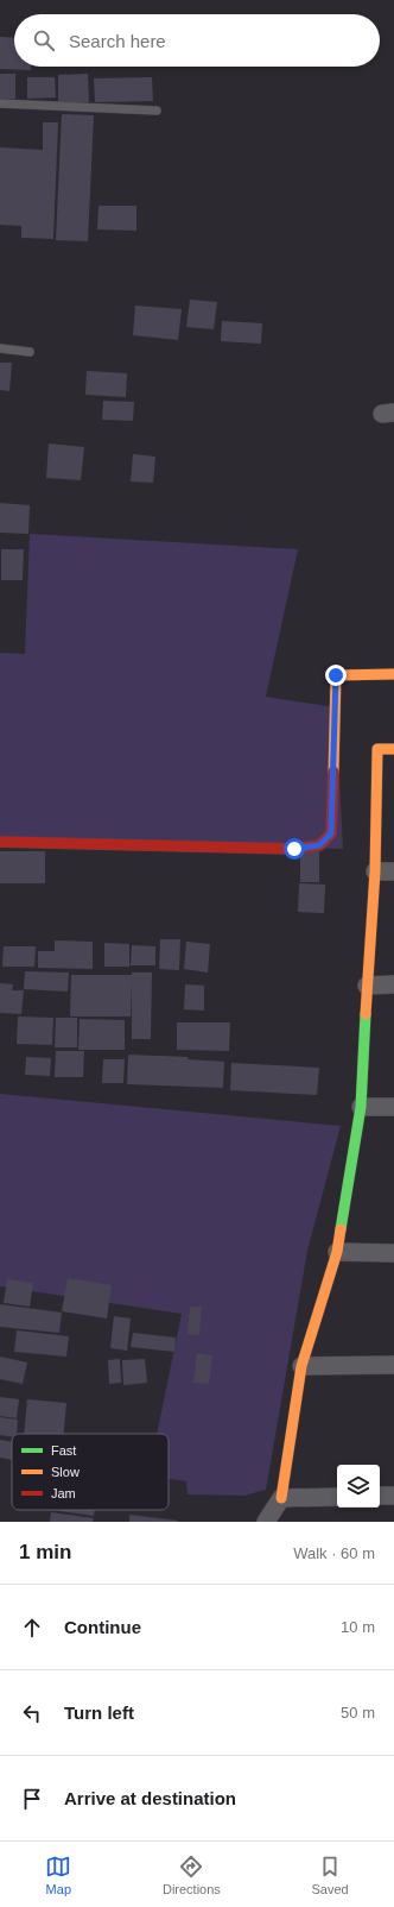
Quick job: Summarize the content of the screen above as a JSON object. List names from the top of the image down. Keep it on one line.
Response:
{"legend":["Fast","Slow","Jam"],"page":{"search":"Search here","heading":["1 min","Walk · 60 m"],"list":[["Continue","10 m"],["Turn left","50 m"],"Arrive at destination"],"nav":["Map","Directions","Saved"]}}
